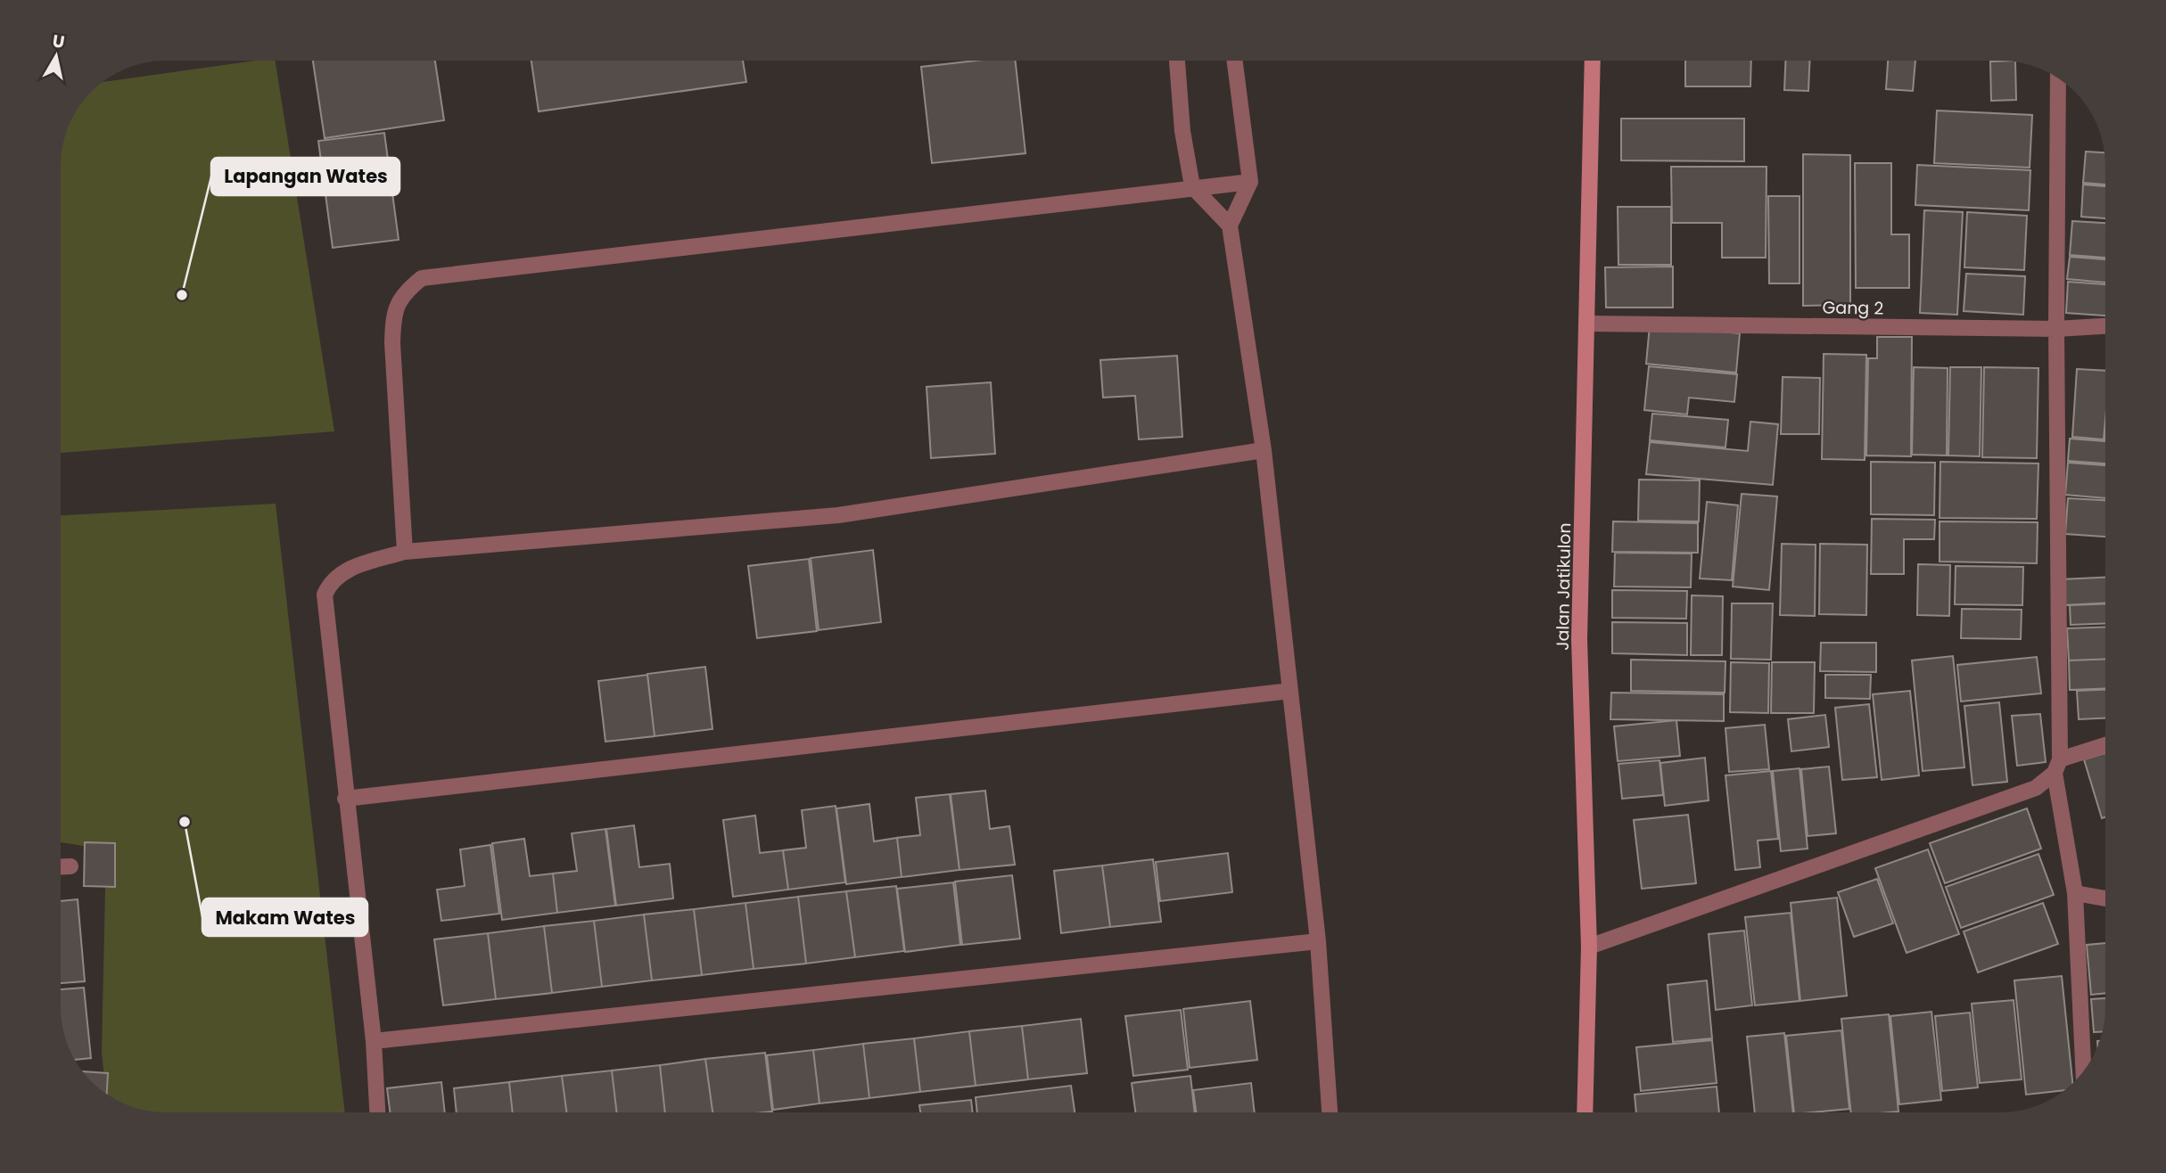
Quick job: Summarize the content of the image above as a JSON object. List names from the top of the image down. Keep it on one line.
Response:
{"streets":{"main road":["Jalan Jatikulon"],"street":["Gang 2"]},"crossings":[["Gang 2","Jalan Jatikulon"]],"places":["Lapangan Wates","Makam Wates"],"north":"top"}
